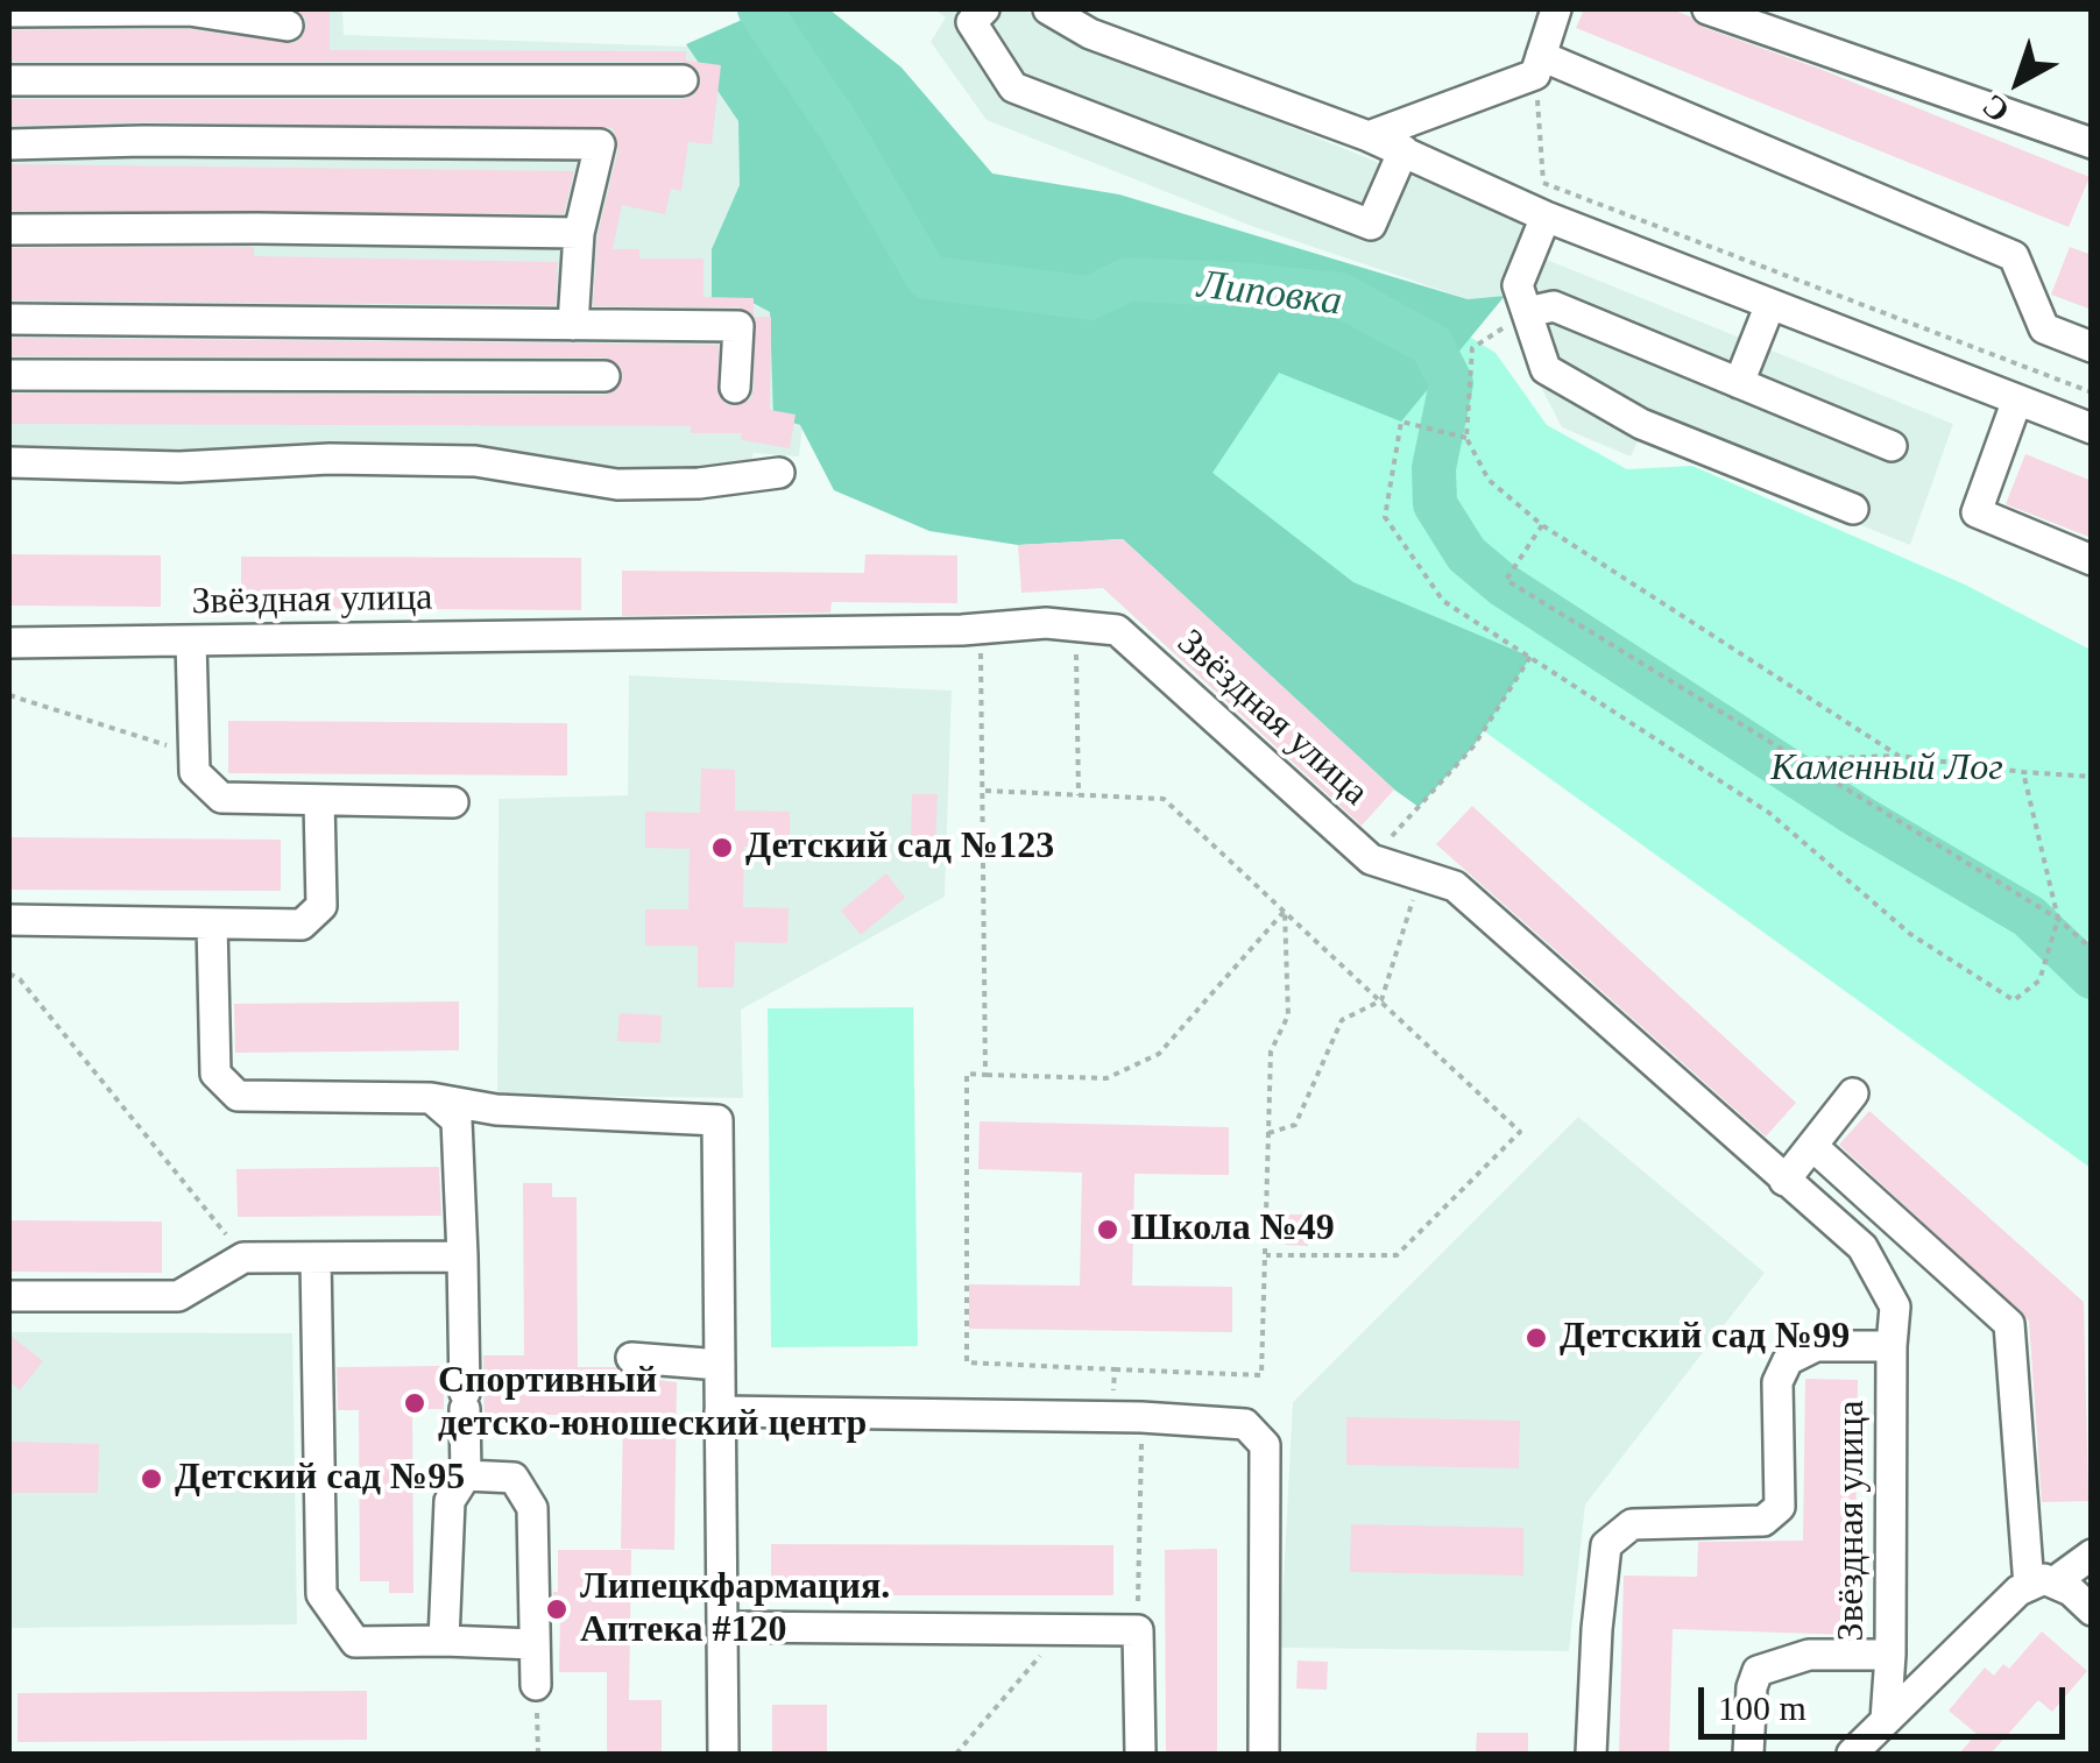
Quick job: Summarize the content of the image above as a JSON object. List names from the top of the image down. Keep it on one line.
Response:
{"streets":{"street":["Звёздная улица"]},"water":["Липовка"],"parks":["Каменный Лог"],"places":["Детский сад №123","Школа №49","Детский сад №99","Спортивный детско-юношеский центр","Детский сад №95","Липецкфармация. Аптека #120"],"scale_bar":"100 m","north":"bottom left"}
